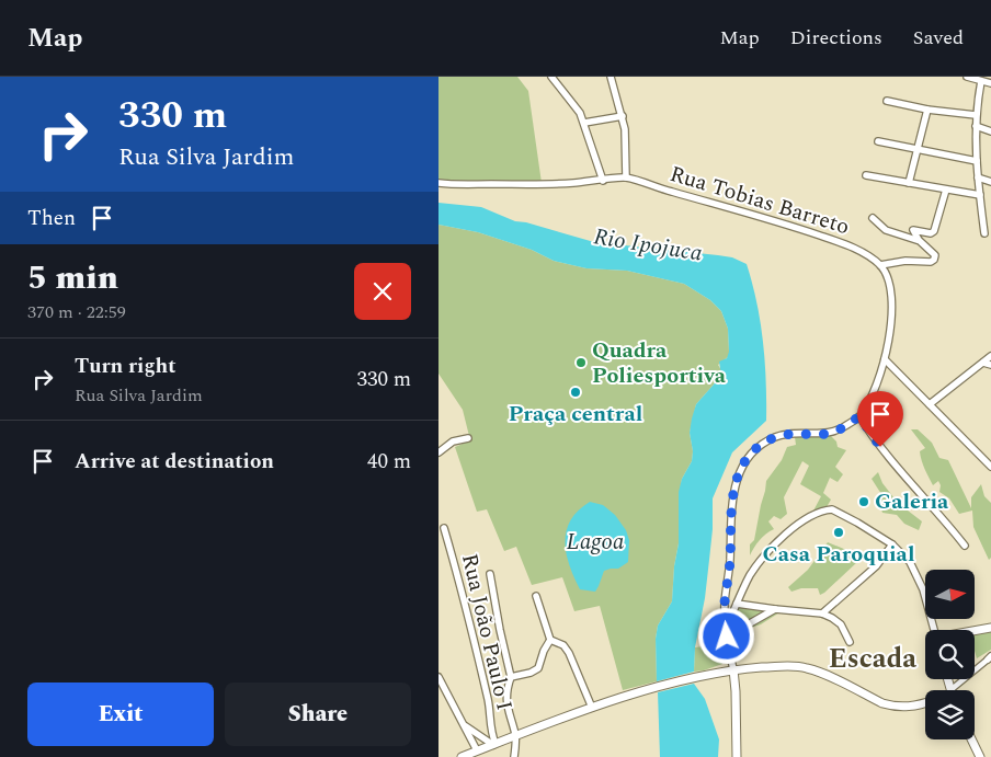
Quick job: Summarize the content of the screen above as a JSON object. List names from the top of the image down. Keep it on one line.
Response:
{"streets":{"street":["Rua Tobias Barreto","Rua João Paulo I"]},"districts":["Escada"],"water":["Rio Ipojuca","Lagoa"],"places":["Quadra Poliesportiva","Praça central","Galeria","Casa Paroquial"],"north":"right","page":{"header":"Map","nav":["Map","Directions","Saved"],"turn":["330 m","Rua Silva Jardim"],"then":"Then","heading":["5 min","370 m · 22:59"],"list":[{"name":"Turn right","note":"Rua Silva Jardim","value":"330 m"},{"name":"Arrive at destination","value":"40 m"}],"buttons":["Exit","Share"]}}
